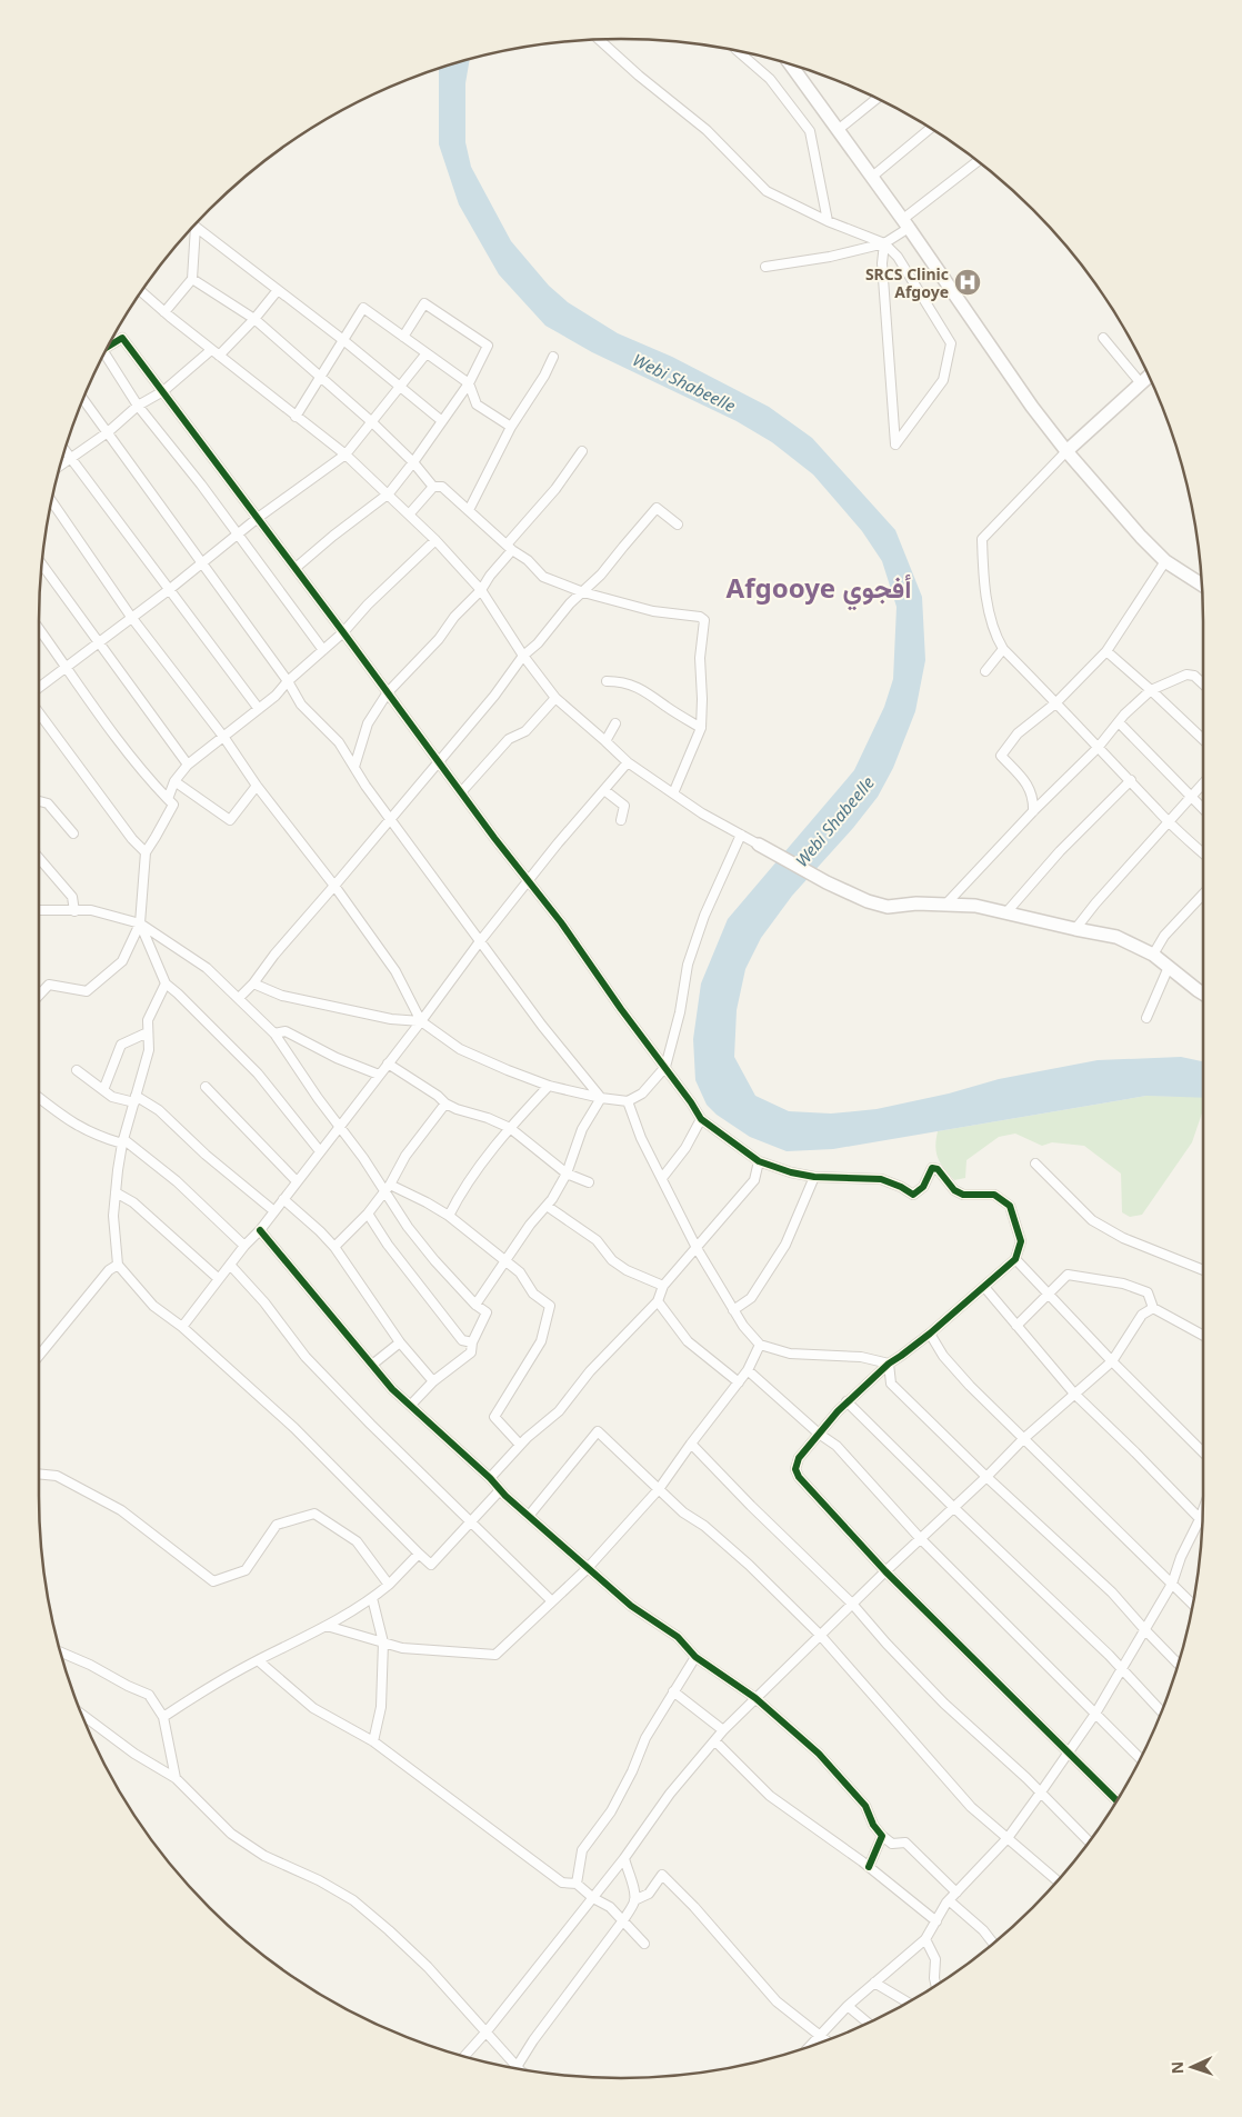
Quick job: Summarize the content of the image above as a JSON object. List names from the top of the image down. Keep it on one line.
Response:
{"districts":["Afgooye أفجوي"],"water":["Webi Shabeelle"],"places":{"hospital":["SRCS Clinic Afgoye"]},"north":"left"}
